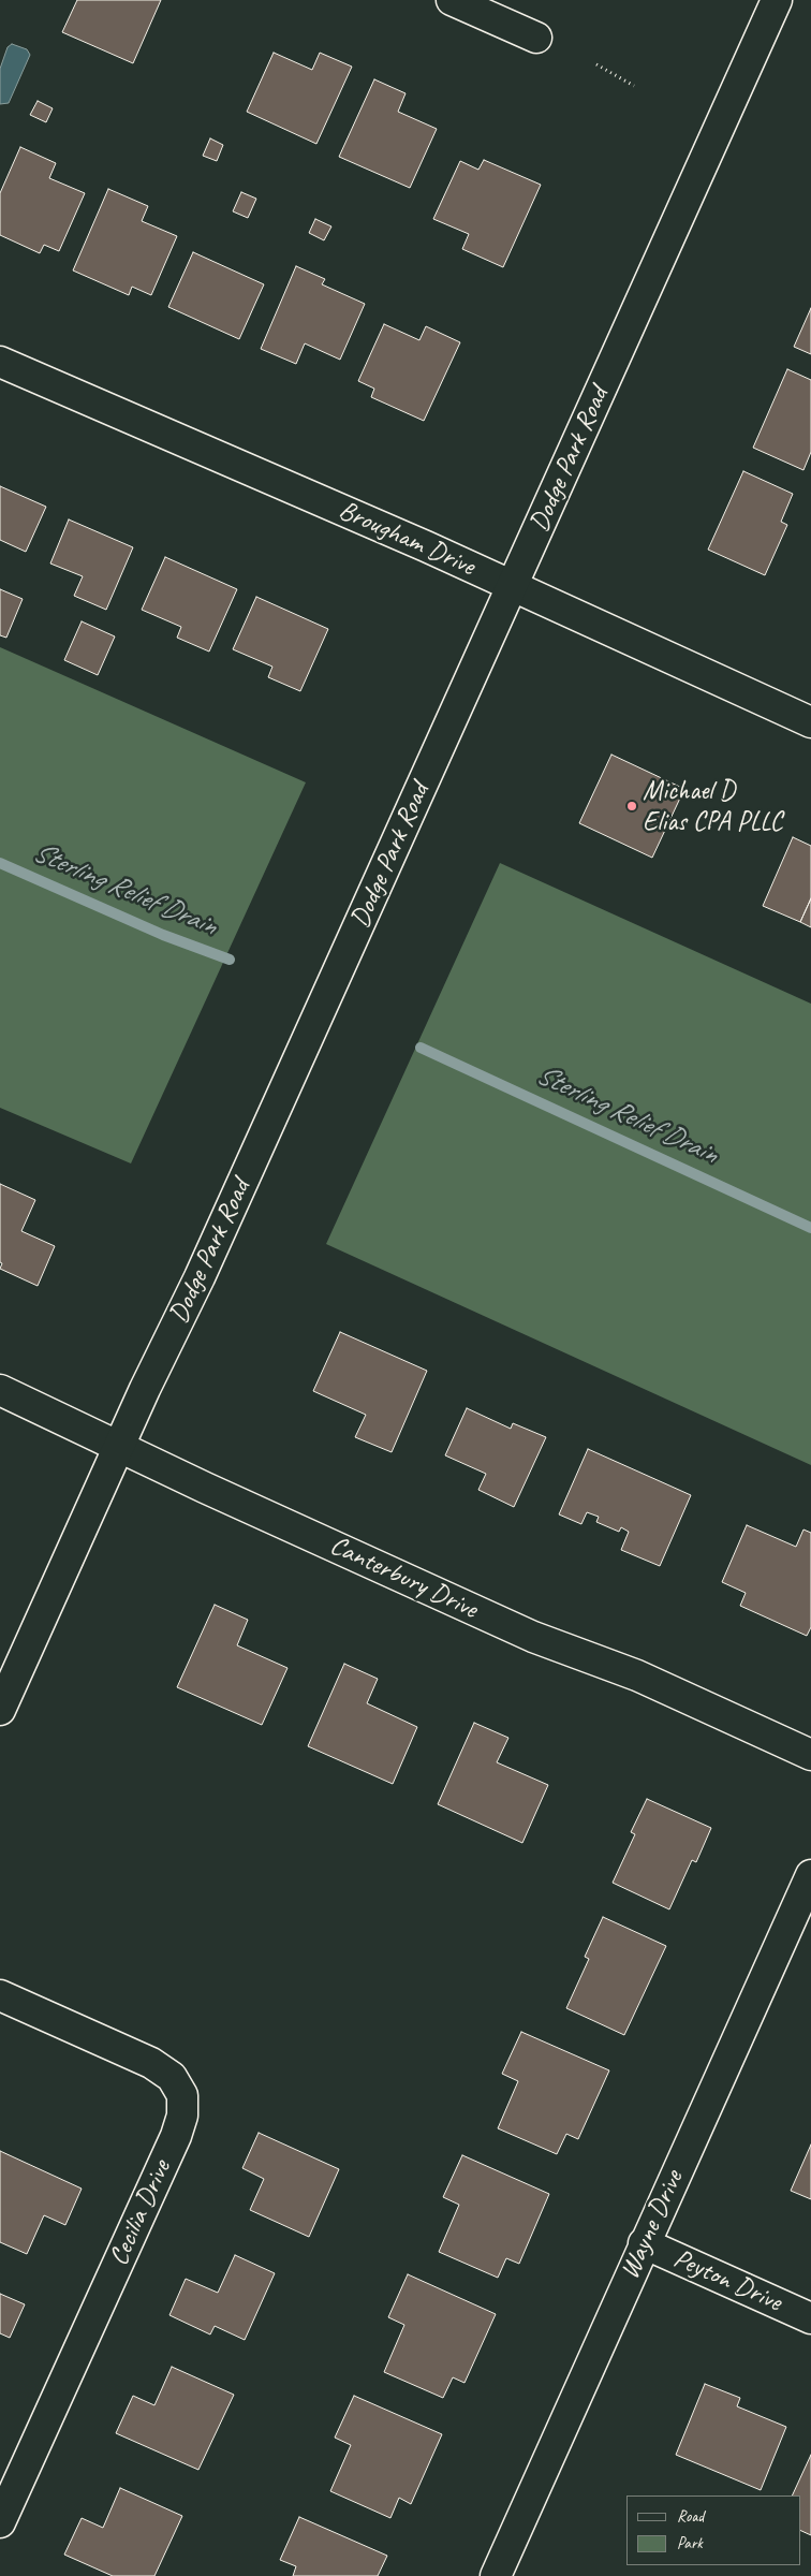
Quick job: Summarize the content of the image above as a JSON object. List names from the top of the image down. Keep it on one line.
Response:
{"streets":{"street":["Dodge Park Road","Brougham Drive","Canterbury Drive","Cecilia Drive","Wayne Drive","Peyton Drive"]},"crossings":[["Dodge Park Road","Brougham Drive"],["Dodge Park Road","Canterbury Drive"],["Wayne Drive","Peyton Drive"]],"water":["Sterling Relief Drain"],"places":["Michael D Elias CPA PLLC"],"legend":["Road","Park"]}
